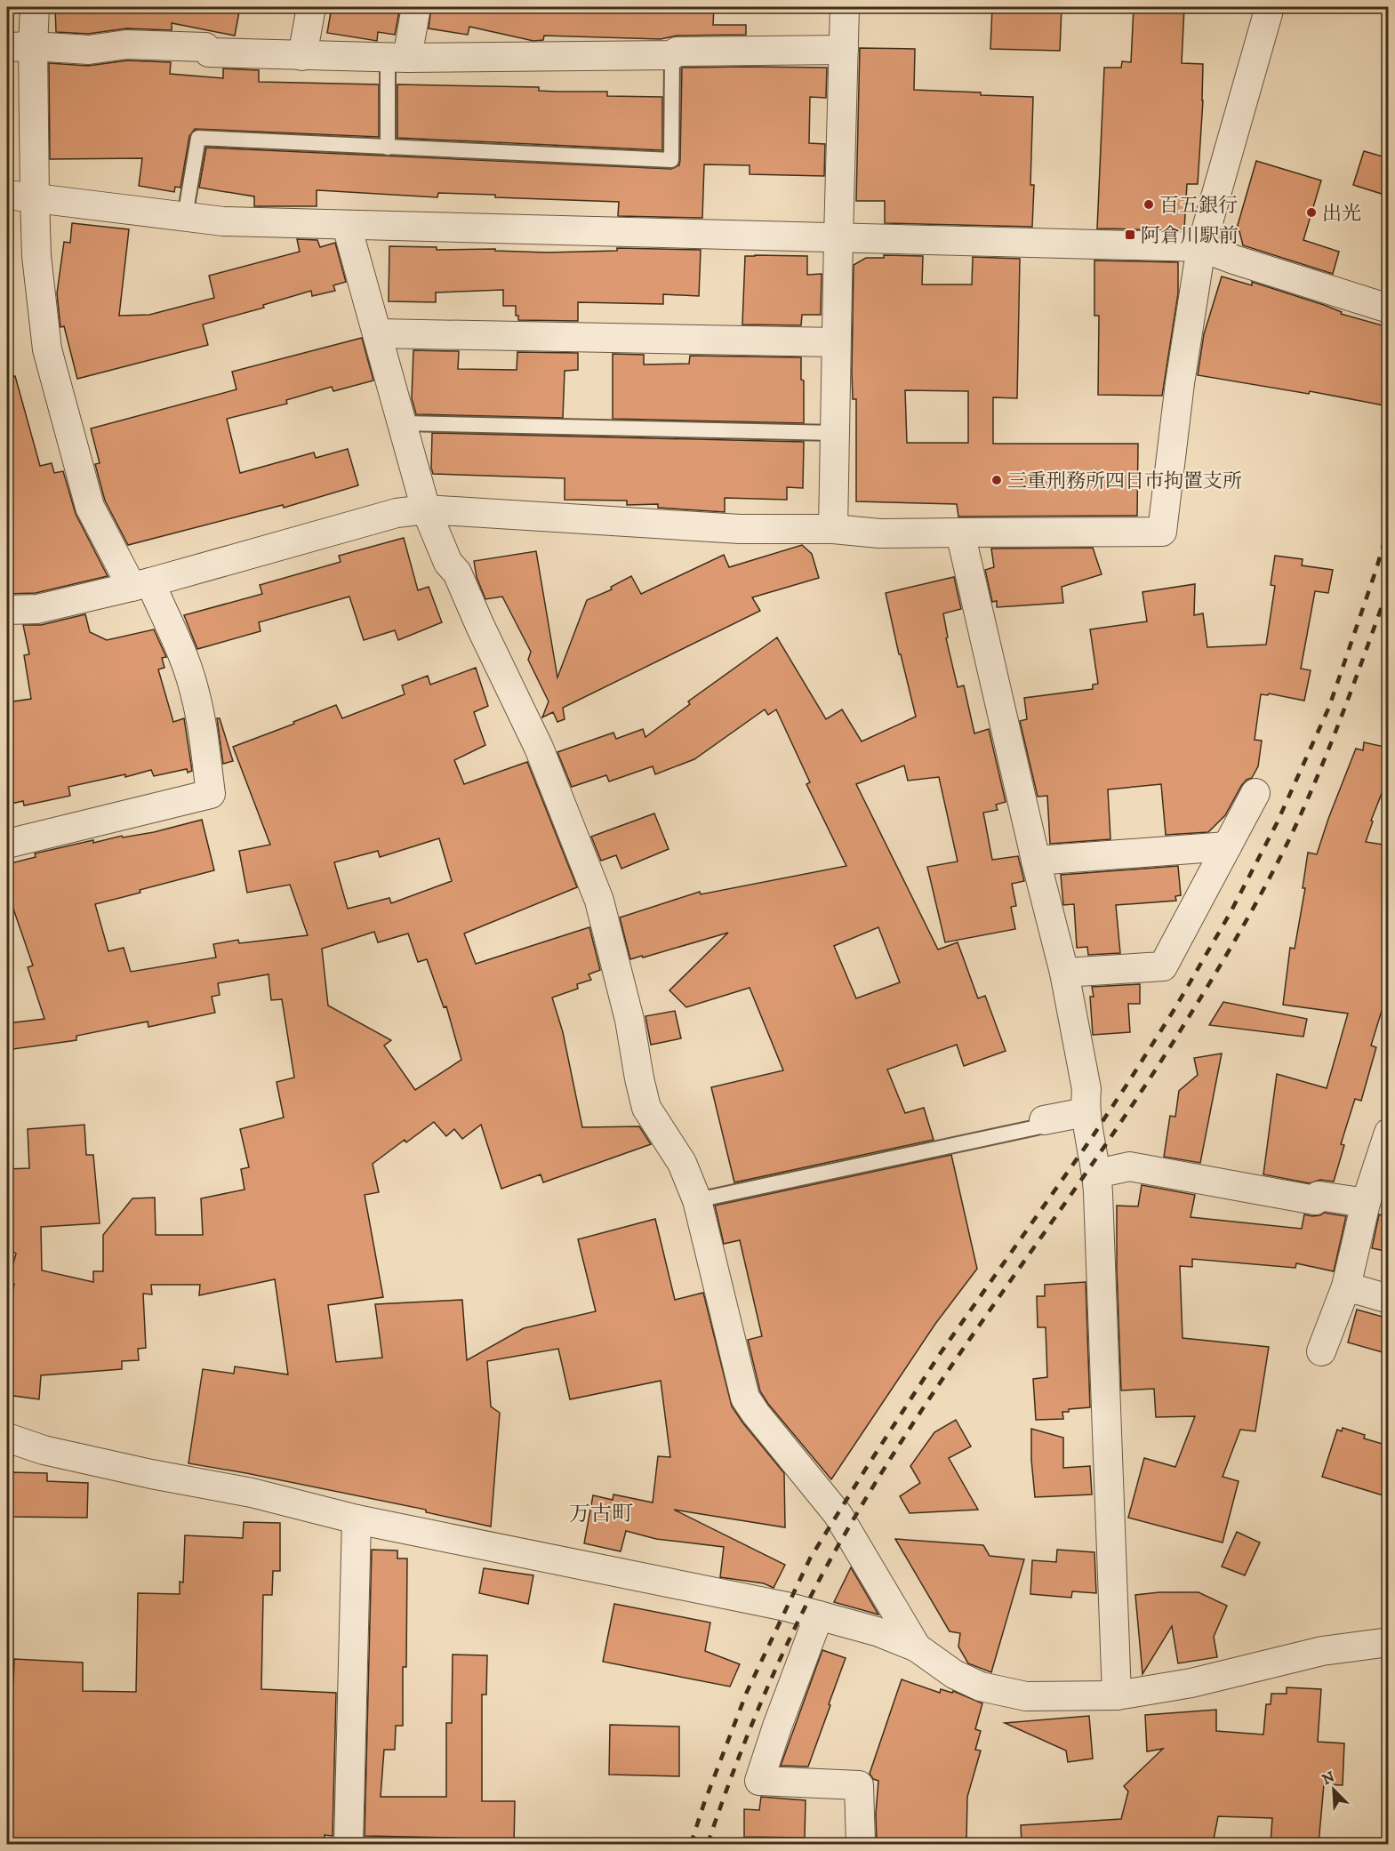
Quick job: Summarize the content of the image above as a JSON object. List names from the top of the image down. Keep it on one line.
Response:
{"districts":["万古町"],"places":{"other":["百五銀行","出光","三重刑務所四日市拘置支所"],"transit":["阿倉川駅前"]},"north":"top left"}
